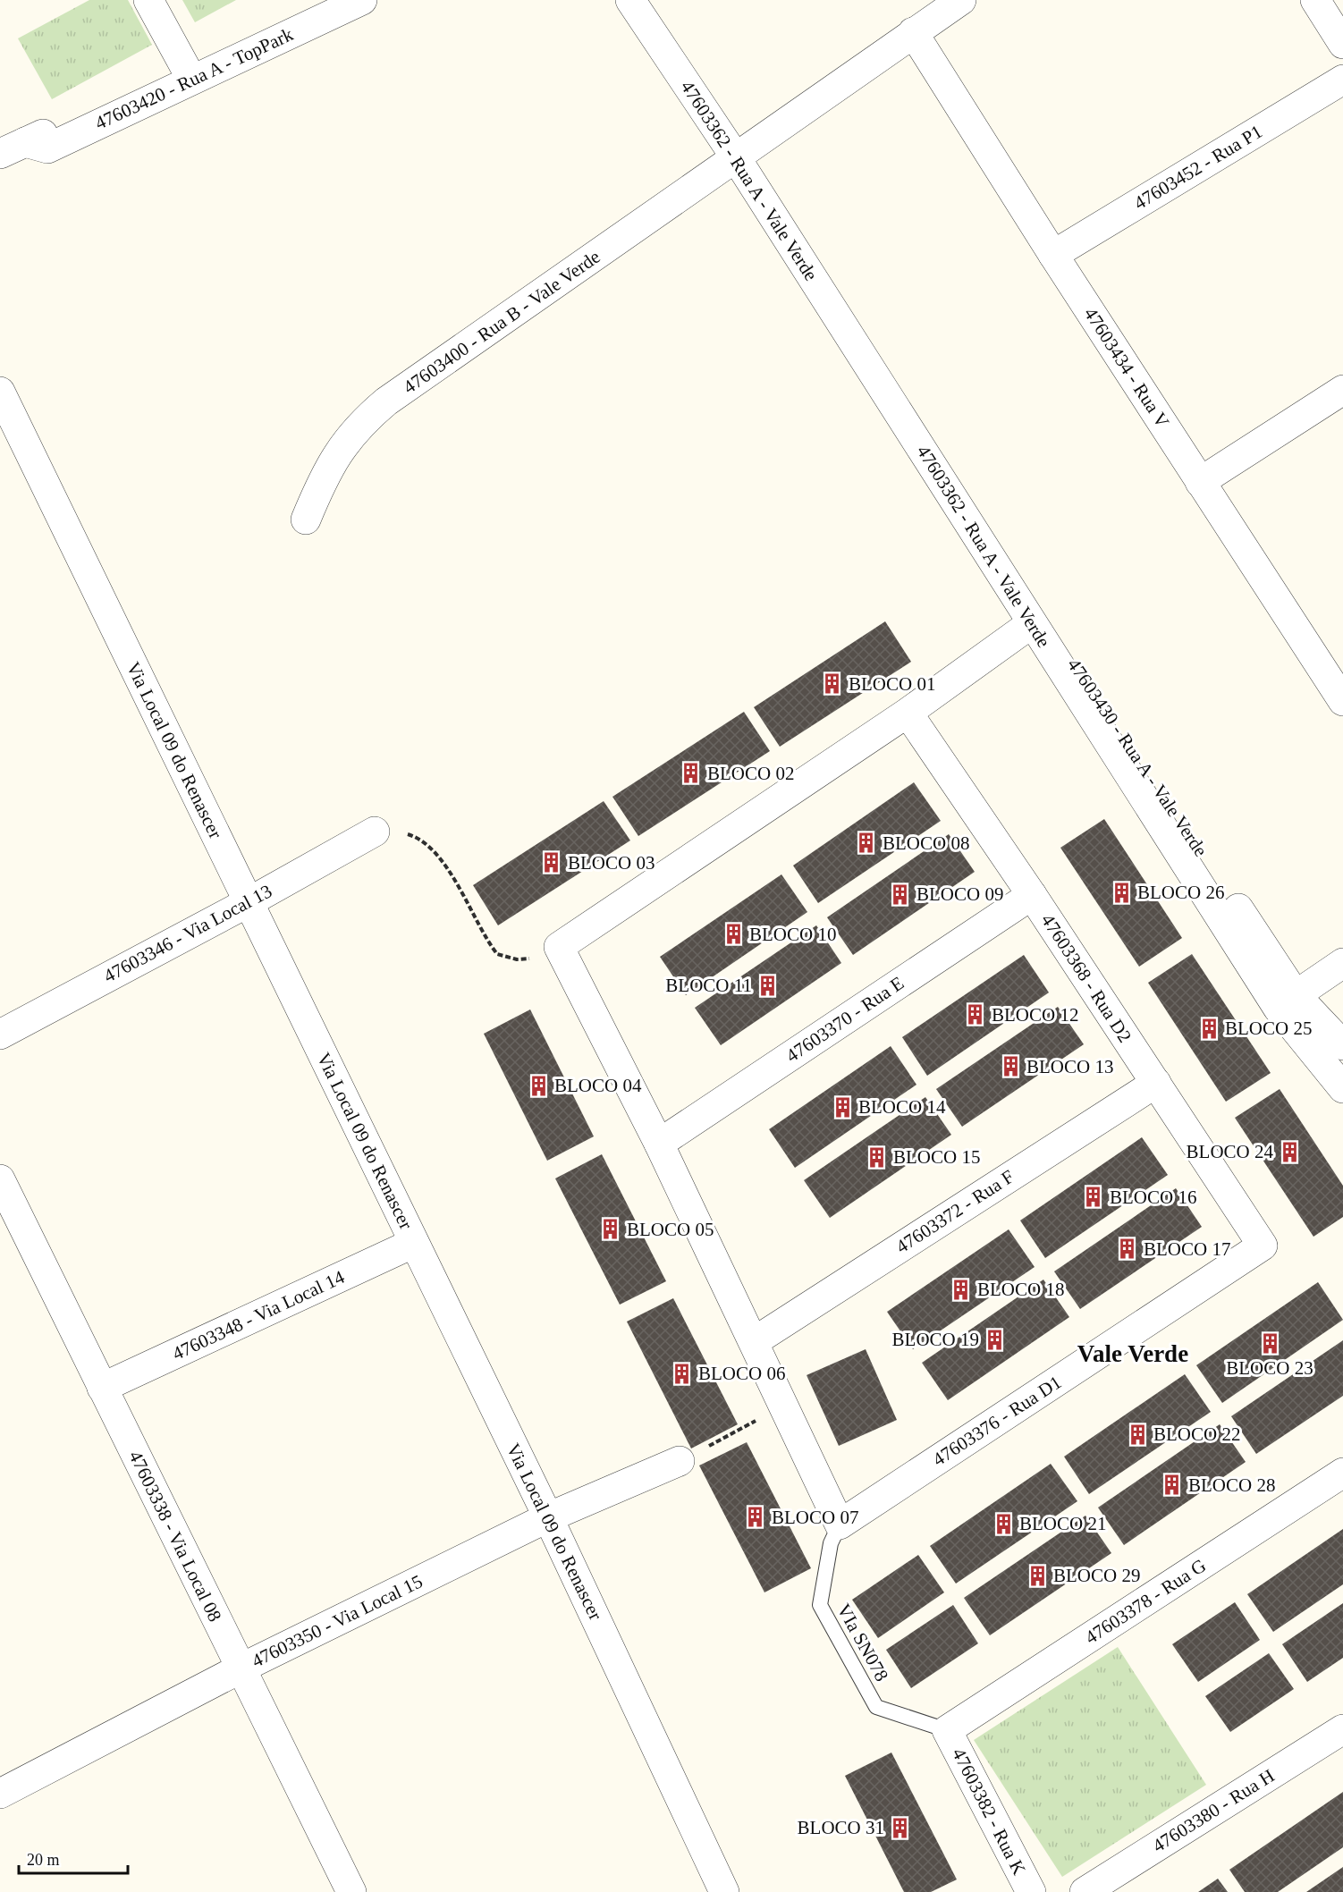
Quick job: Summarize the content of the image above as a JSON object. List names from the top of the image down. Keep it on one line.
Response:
{"streets":{"street":["47603420 - Rua A - TopPark","47603452 - Rua P1","47603362 - Rua A - Vale Verde","47603400 - Rua B - Vale Verde","47603434 - Rua V","Via Local 09 do Renascer","47603430 - Rua A - Vale Verde","47603346 - Via Local 13","47603368 - Rua D2","47603370 - Rua E","47603372 - Rua F","47603348 - Via Local 14","47603376 - Rua D1","47603338 - Via Local 08","47603378 - Rua G","47603350 - Via Local 15","47603380 - Rua H","47603382 - Rua K"],"lane":["VIa SN078"]},"crossings":[["47603452 - Rua P1","47603434 - Rua V"],["47603362 - Rua A - Vale Verde","47603400 - Rua B - Vale Verde"],["47603362 - Rua A - Vale Verde","47603430 - Rua A - Vale Verde"],["47603400 - Rua B - Vale Verde","47603434 - Rua V"],["47603400 - Rua B - Vale Verde","47603430 - Rua A - Vale Verde"],["Via Local 09 do Renascer","47603346 - Via Local 13"],["Via Local 09 do Renascer","47603348 - Via Local 14"],["Via Local 09 do Renascer","47603350 - Via Local 15"],["47603368 - Rua D2","47603370 - Rua E"],["47603368 - Rua D2","47603372 - Rua F"],["47603368 - Rua D2","47603376 - Rua D1"],["47603348 - Via Local 14","47603338 - Via Local 08"],["47603376 - Rua D1","VIa SN078"],["47603338 - Via Local 08","47603350 - Via Local 15"],["47603378 - Rua G","VIa SN078"],["47603378 - Rua G","47603382 - Rua K"],["VIa SN078","47603382 - Rua K"]],"districts":["Vale Verde"],"places":{"building":["BLOCO 01","BLOCO 02","BLOCO 08","BLOCO 03","BLOCO 26","BLOCO 09","BLOCO 10","BLOCO 11","BLOCO 12","BLOCO 25","BLOCO 13","BLOCO 04","BLOCO 14","BLOCO 24","BLOCO 15","BLOCO 16","BLOCO 05","BLOCO 17","BLOCO 18","BLOCO 19","BLOCO 23","BLOCO 06","BLOCO 22","BLOCO 28","BLOCO 07","BLOCO 21","BLOCO 29","BLOCO 31"]},"scale_bar":"20 m"}
